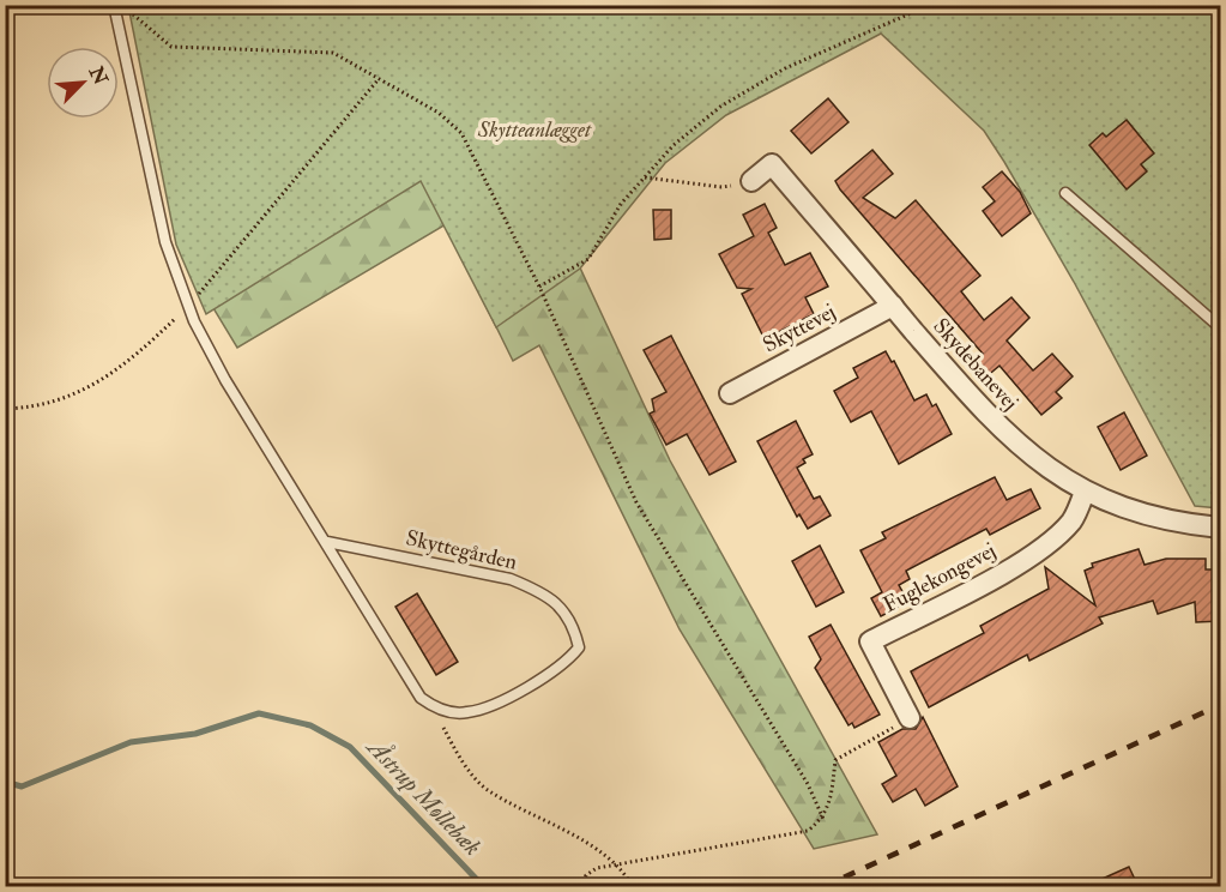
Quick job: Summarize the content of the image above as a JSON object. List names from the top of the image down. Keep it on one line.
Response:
{"streets":{"street":["Skyttevej","Skydebanevej","Fuglekongevej"],"lane":["Skyttegården"]},"crossings":[["Skyttevej","Skydebanevej"],["Skydebanevej","Fuglekongevej"]],"water":["Åstrup Møllebæk"],"parks":["Skytteanlægget"],"north":"top right"}
